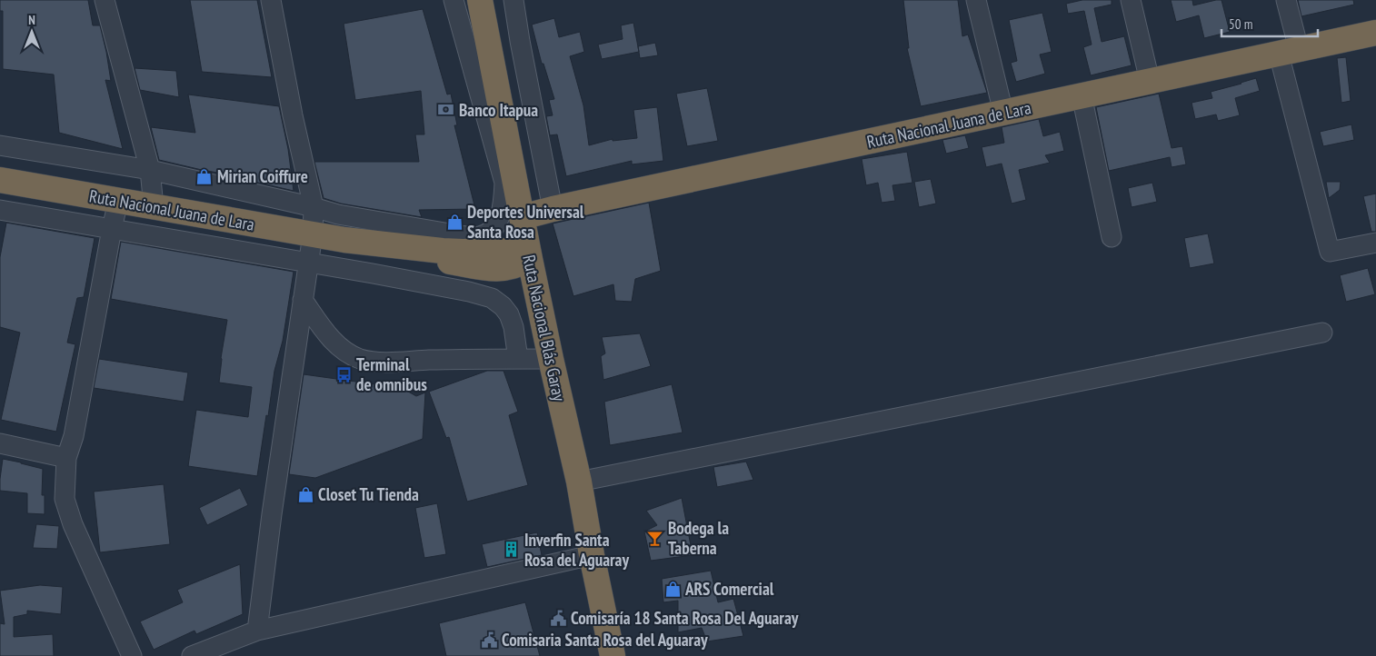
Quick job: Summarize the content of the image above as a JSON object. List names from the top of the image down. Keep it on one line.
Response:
{"streets":{"highway":["Ruta Nacional Juana de Lara","Ruta Nacional Blás Garay"]},"crossings":[["Ruta Nacional Juana de Lara","Ruta Nacional Blás Garay"]],"places":{"bank":["Banco Itapua"],"shop":["Mirian Coiffure","Deportes Universal Santa Rosa","Closet Tu Tienda","ARS Comercial"],"bus stop":["Terminal de omnibus"],"bar":["Bodega la Taberna"],"building":["Inverfin Santa Rosa del Aguaray"],"public building":["Comisaría 18 Santa Rosa Del Aguaray","Comisaria Santa Rosa del Aguaray"]},"scale_bar":"50 m","north":"top"}
